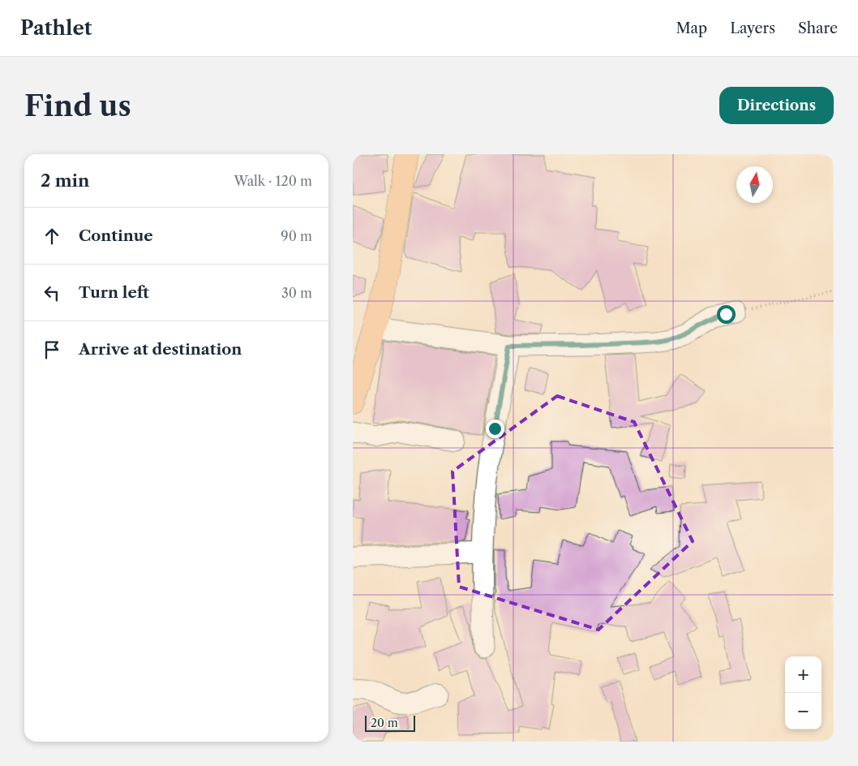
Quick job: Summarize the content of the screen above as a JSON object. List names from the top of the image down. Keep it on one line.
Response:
{"scale_bar":"20 m","north":"top","page":{"header":"Pathlet","nav":["Map","Layers","Share"],"buttons":"Directions","title":"Find us","heading":["2 min","Walk · 120 m"],"list":[["Continue","90 m"],["Turn left","30 m"],"Arrive at destination"],"map_buttons":["+","−"],"scale":"20 m"}}
